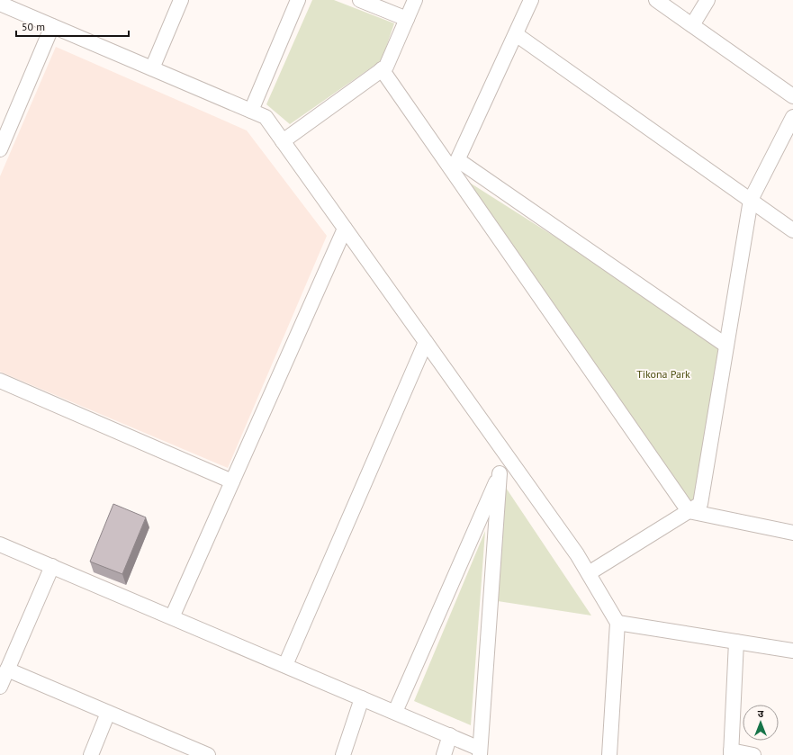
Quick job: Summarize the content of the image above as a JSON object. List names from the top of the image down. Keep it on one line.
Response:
{"parks":["Tikona Park"],"scale_bar":"50 m","north":"top"}
